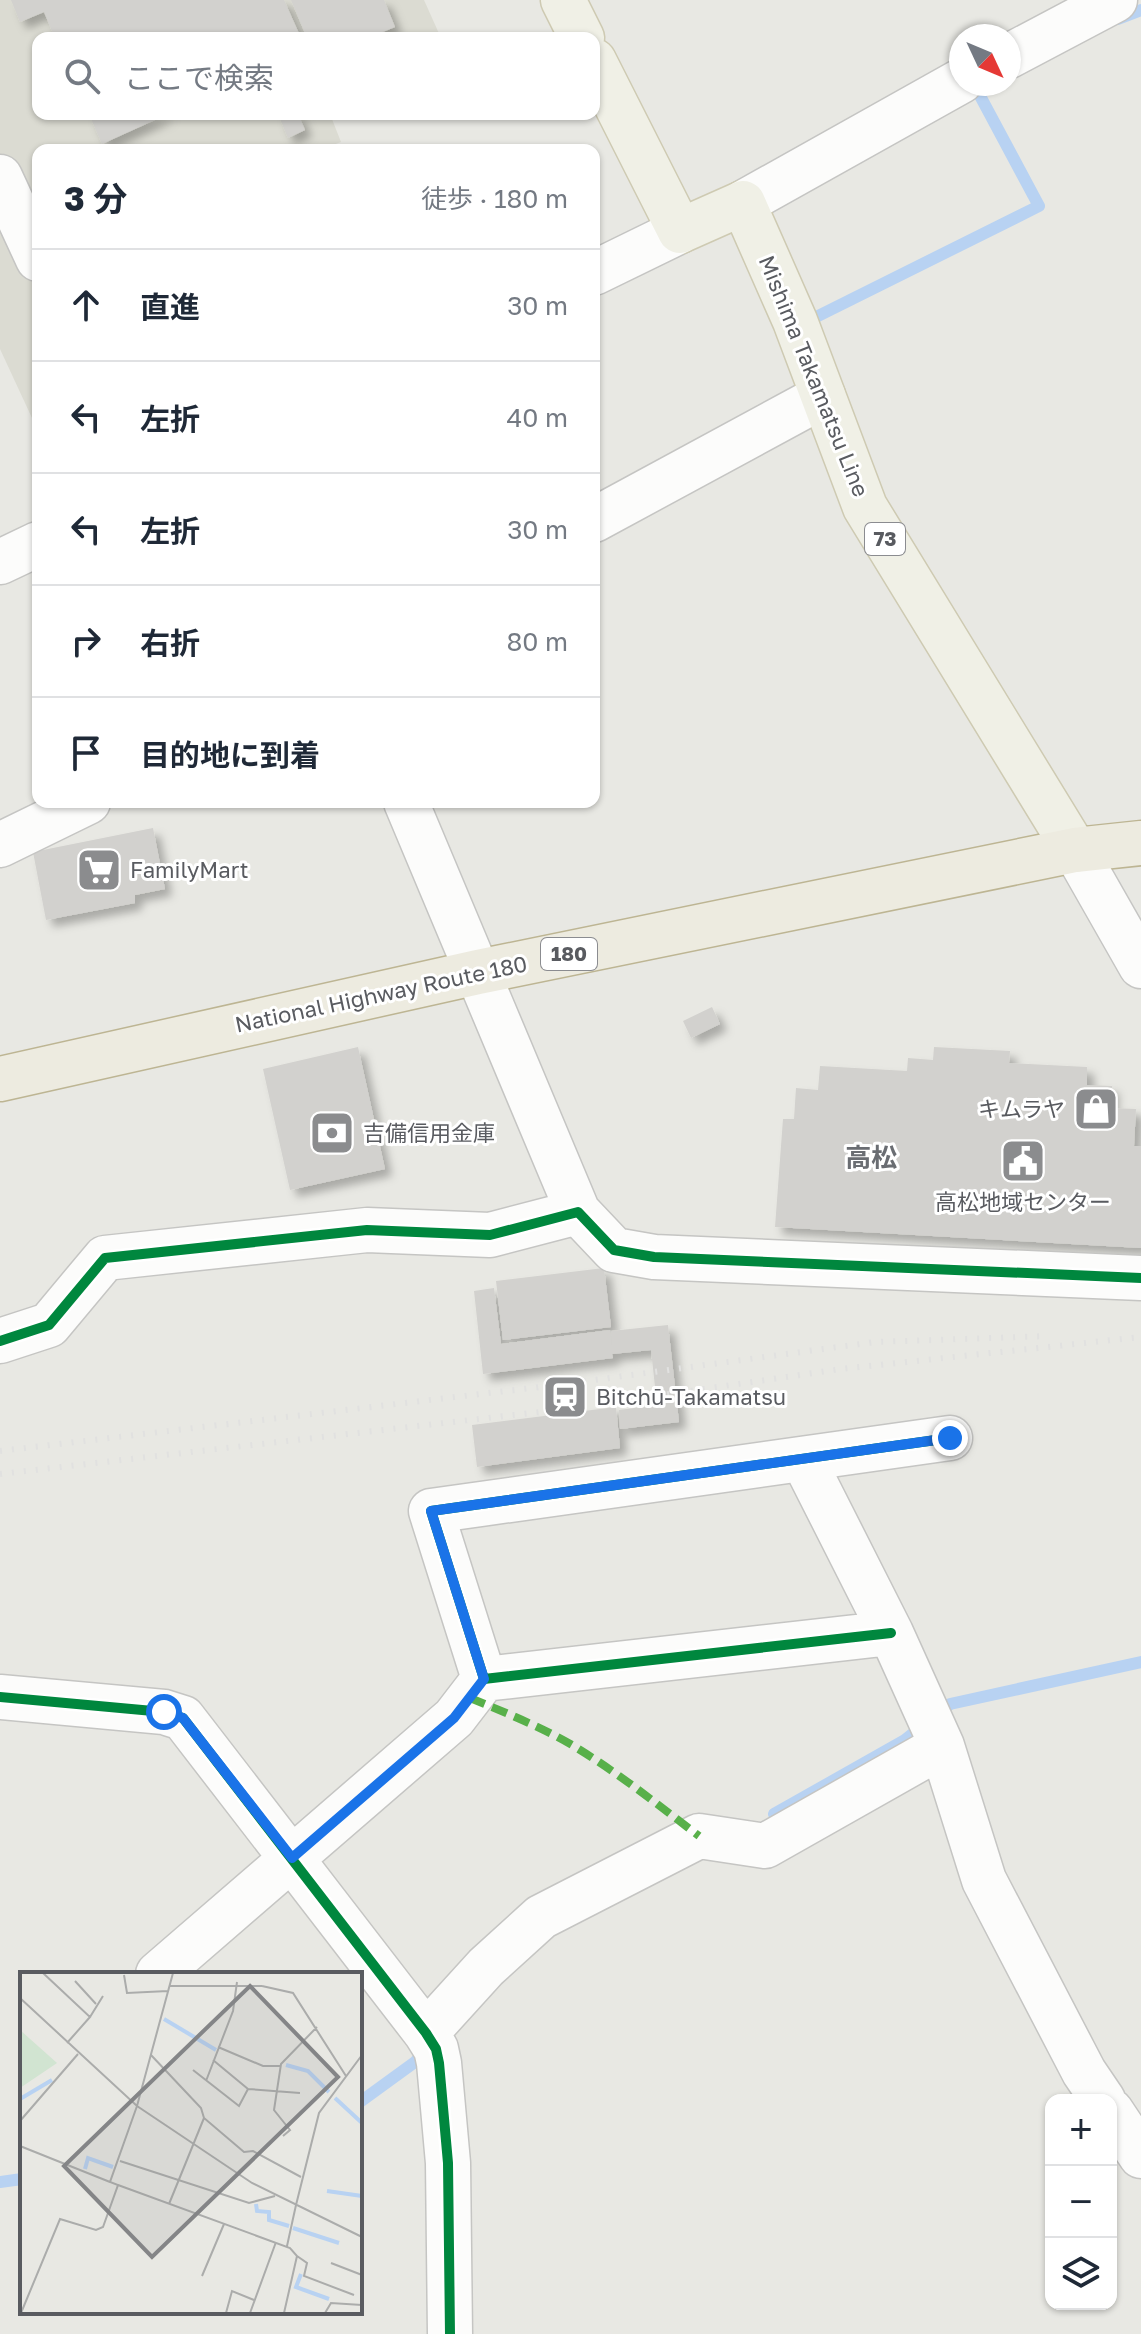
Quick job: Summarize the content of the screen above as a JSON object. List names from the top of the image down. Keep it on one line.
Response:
{"streets":{"highway":["180","National Highway Route 180"],"main road":["Mishima Takamatsu Line","73"]},"crossings":[["Mishima Takamatsu Line","National Highway Route 180"]],"districts":["高松"],"places":{"supermarket":["FamilyMart"],"shop":["キムラヤ"],"bank":["吉備信用金庫"],"public building":["高松地域センター"],"station":["Bitchū-Takamatsu"]},"north":"bottom right","page":{"search":"ここで検索","heading":["3 分","徒歩 · 180 m"],"list":[["直進","30 m"],["左折","40 m"],["左折","30 m"],["右折","80 m"],"目的地に到着"],"map_buttons":["+","−"]}}
